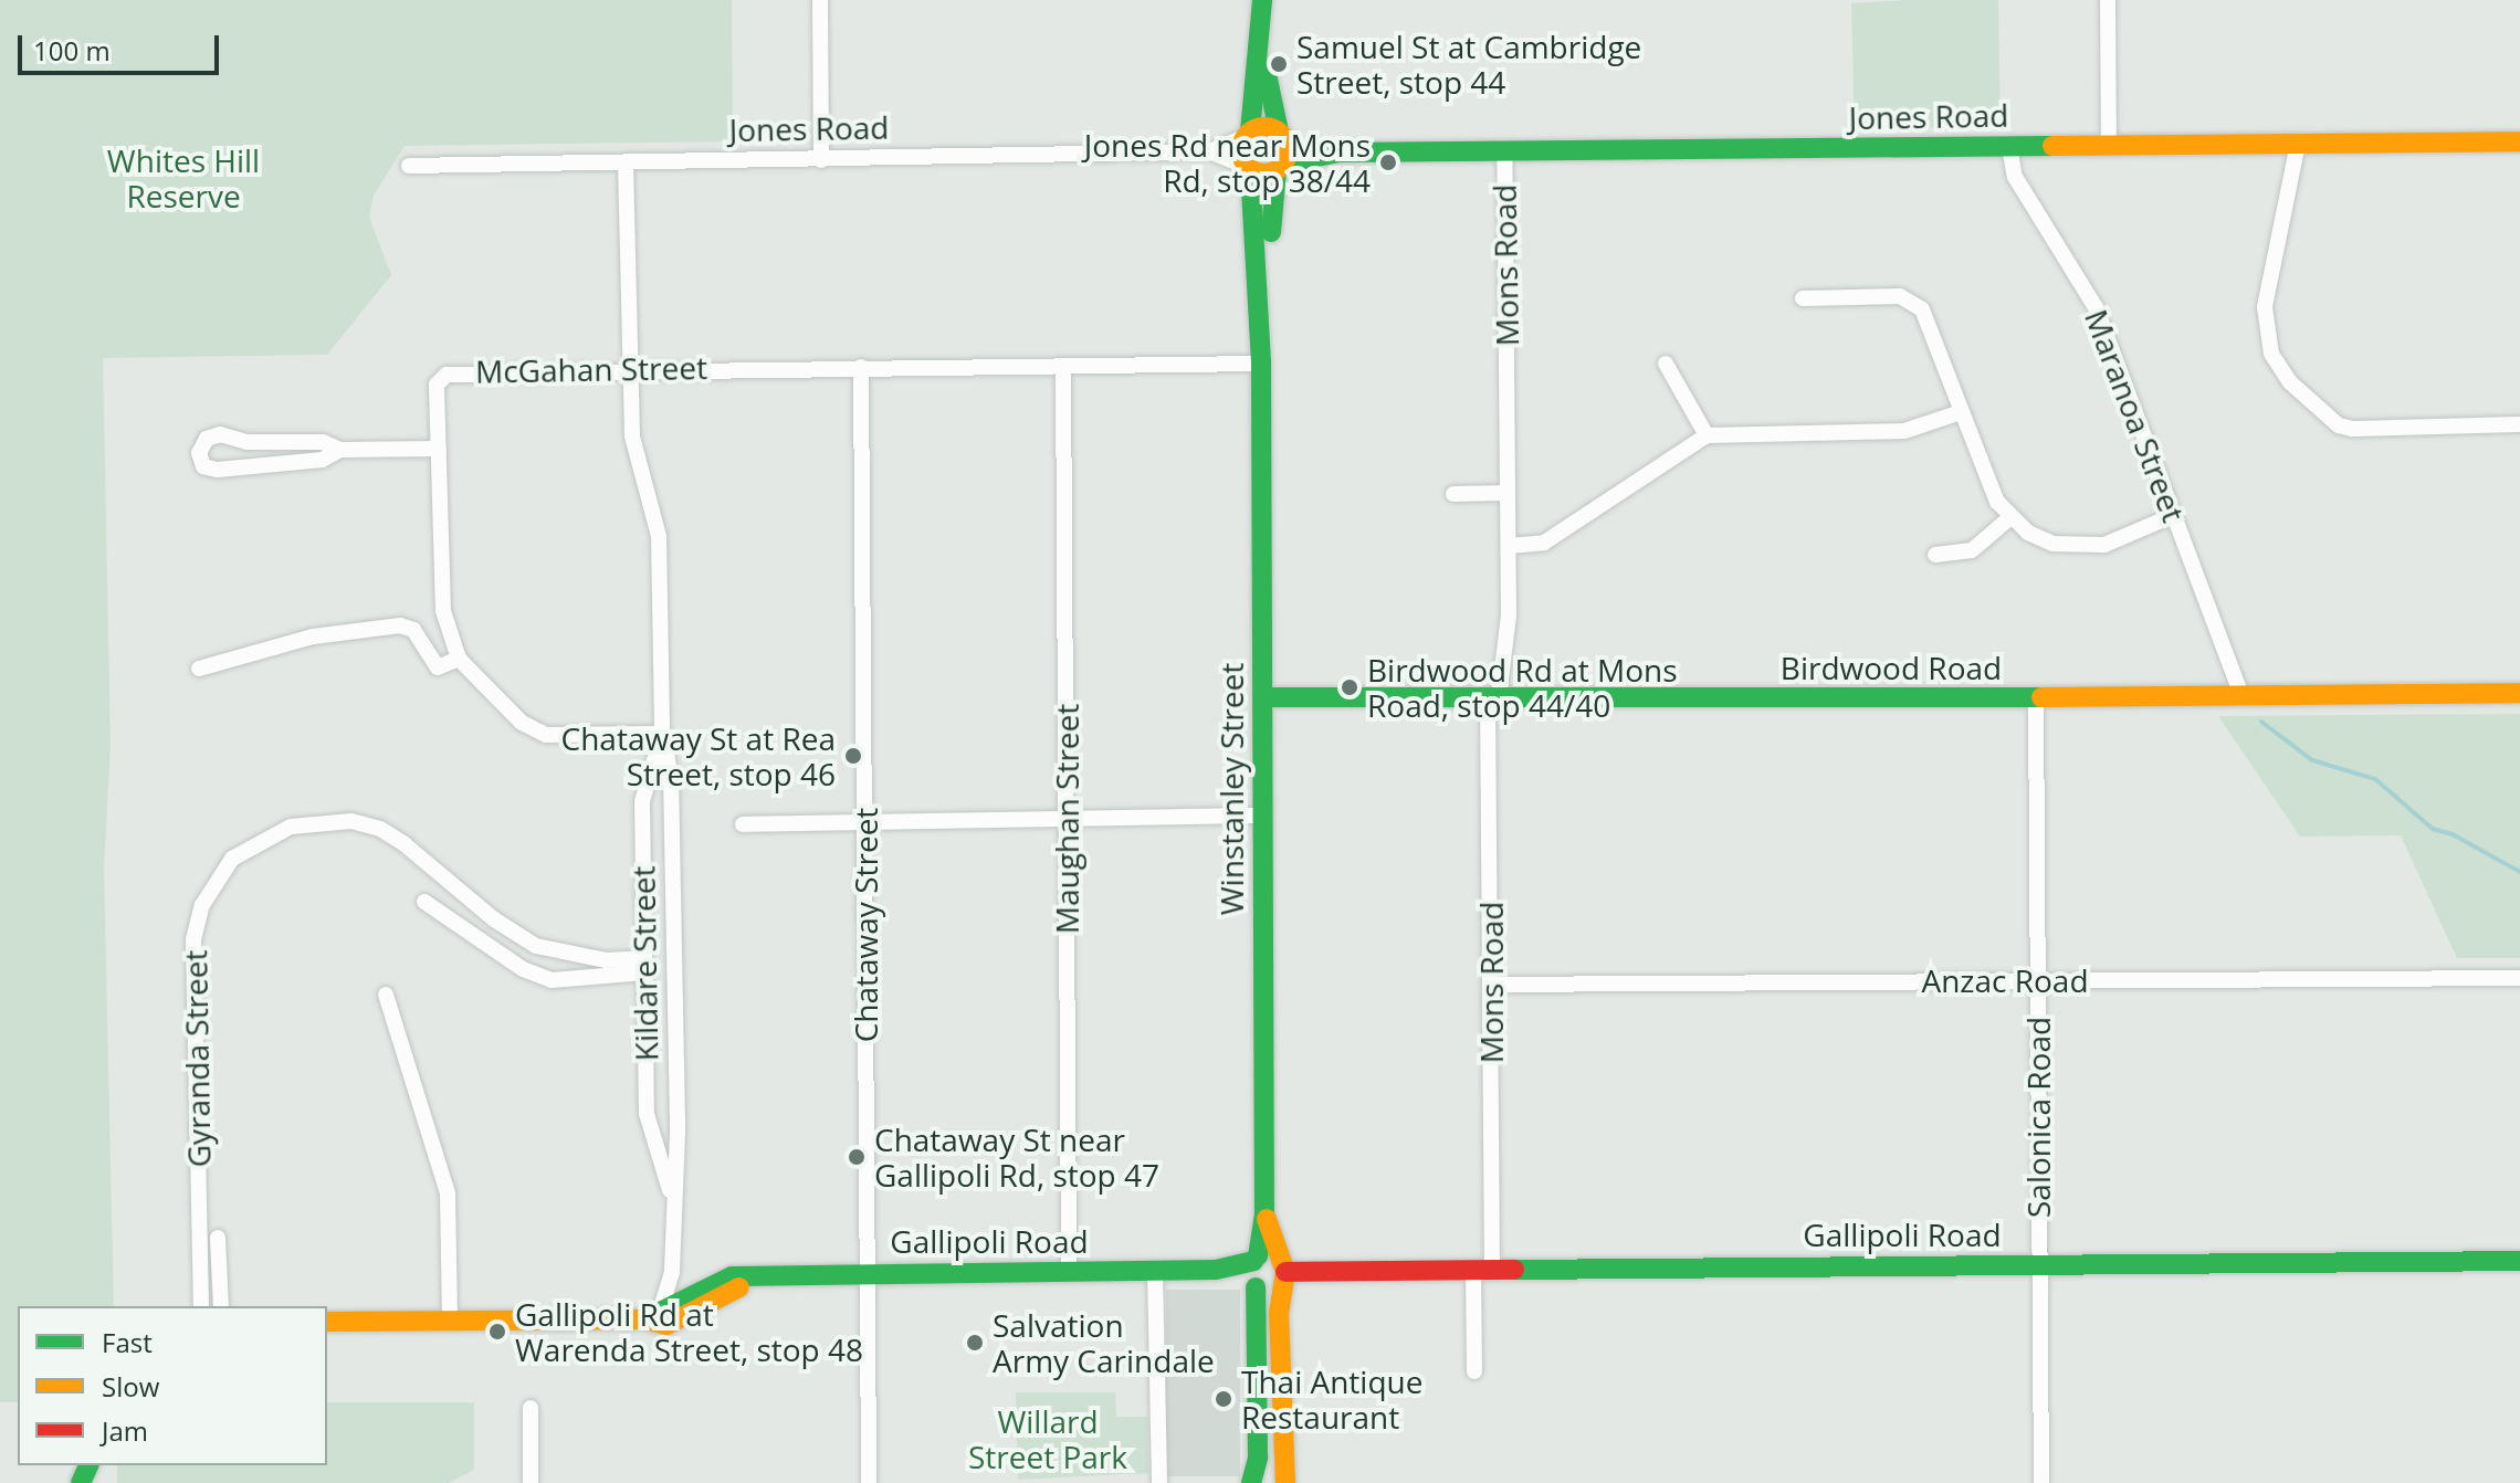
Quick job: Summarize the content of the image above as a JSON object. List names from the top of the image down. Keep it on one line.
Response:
{"streets":{"street":["Jones Road","Mons Road","McGahan Street","Maranoa Street","Birdwood Road","Winstanley Street","Maughan Street","Chataway Street","Kildare Street","Anzac Road","Gyranda Street","Salonica Road","Gallipoli Road"]},"crossings":[["Jones Road","Mons Road"],["Jones Road","Maranoa Street"],["Jones Road","Winstanley Street"],["Jones Road","Kildare Street"],["Mons Road","Birdwood Road"],["Mons Road","Anzac Road"],["Mons Road","Gallipoli Road"],["McGahan Street","Winstanley Street"],["McGahan Street","Maughan Street"],["McGahan Street","Chataway Street"],["McGahan Street","Kildare Street"],["Maranoa Street","Birdwood Road"],["Birdwood Road","Winstanley Street"],["Birdwood Road","Salonica Road"],["Winstanley Street","Gallipoli Road"],["Maughan Street","Gallipoli Road"],["Chataway Street","Gallipoli Road"],["Kildare Street","Gyranda Street"],["Kildare Street","Gallipoli Road"],["Anzac Road","Salonica Road"],["Salonica Road","Gallipoli Road"]],"parks":["Whites Hill Reserve","Willard Street Park"],"places":["Samuel St at Cambridge Street, stop 44","Jones Rd near Mons Rd, stop 38/44","Birdwood Rd at Mons Road, stop 44/40","Chataway St at Rea Street, stop 46","Chataway St near Gallipoli Rd, stop 47","Gallipoli Rd at Warenda Street, stop 48","Salvation Army Carindale","Thai Antique Restaurant"],"legend":["Fast","Slow","Jam"],"scale_bar":"100 m"}
